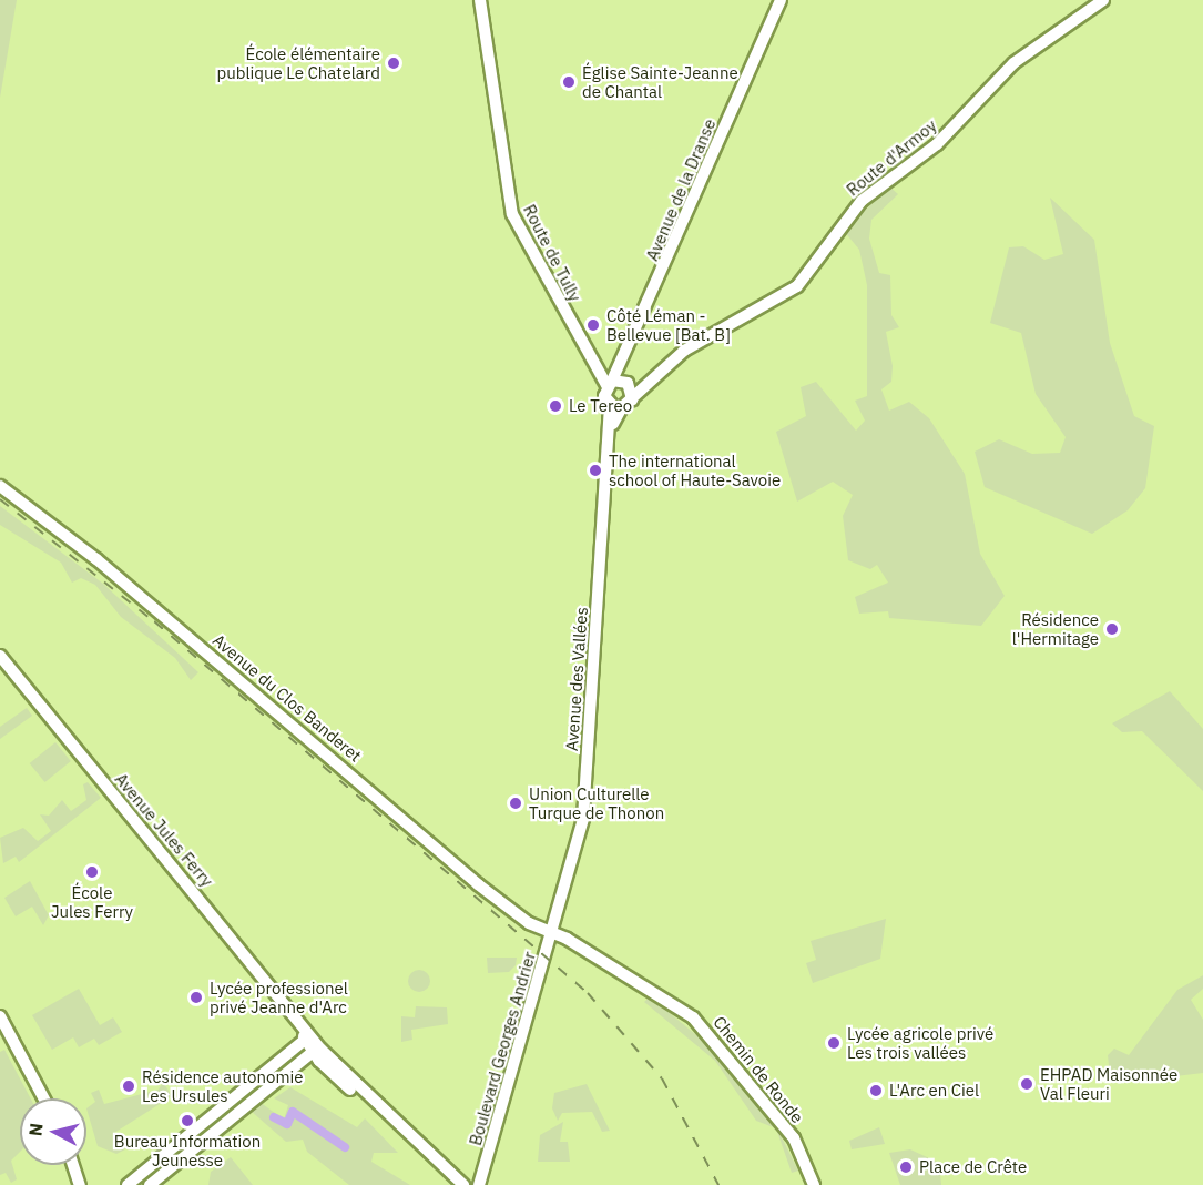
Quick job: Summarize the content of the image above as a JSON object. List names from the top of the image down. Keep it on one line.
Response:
{"streets":{"main road":["Route d'Armoy","Avenue de la Dranse","Route de Tully","Avenue des Vallées","Avenue du Clos Banderet","Avenue Jules Ferry","Boulevard Georges Andrier","Chemin de Ronde"]},"crossings":[["Route d'Armoy","Avenue de la Dranse"],["Route d'Armoy","Avenue des Vallées"],["Avenue de la Dranse","Route de Tully"],["Avenue de la Dranse","Avenue des Vallées"],["Avenue des Vallées","Avenue du Clos Banderet"],["Avenue des Vallées","Boulevard Georges Andrier"],["Avenue des Vallées","Chemin de Ronde"],["Avenue du Clos Banderet","Boulevard Georges Andrier"],["Avenue du Clos Banderet","Chemin de Ronde"],["Avenue Jules Ferry","Boulevard Georges Andrier"],["Boulevard Georges Andrier","Chemin de Ronde"]],"places":["École élémentaire publique Le Chatelard","Église Sainte-Jeanne de Chantal","Côté Léman - Bellevue [Bat. B]","Le Tereo","The international school of Haute-Savoie","Résidence l'Hermitage","Union Culturelle Turque de Thonon","École Jules Ferry","Lycée professionel privé Jeanne d'Arc","Lycée agricole privé Les trois vallées","EHPAD Maisonnée Val Fleuri","Résidence autonomie Les Ursules","L'Arc en Ciel","Bureau Information Jeunesse","Place de Crête"],"north":"left"}
